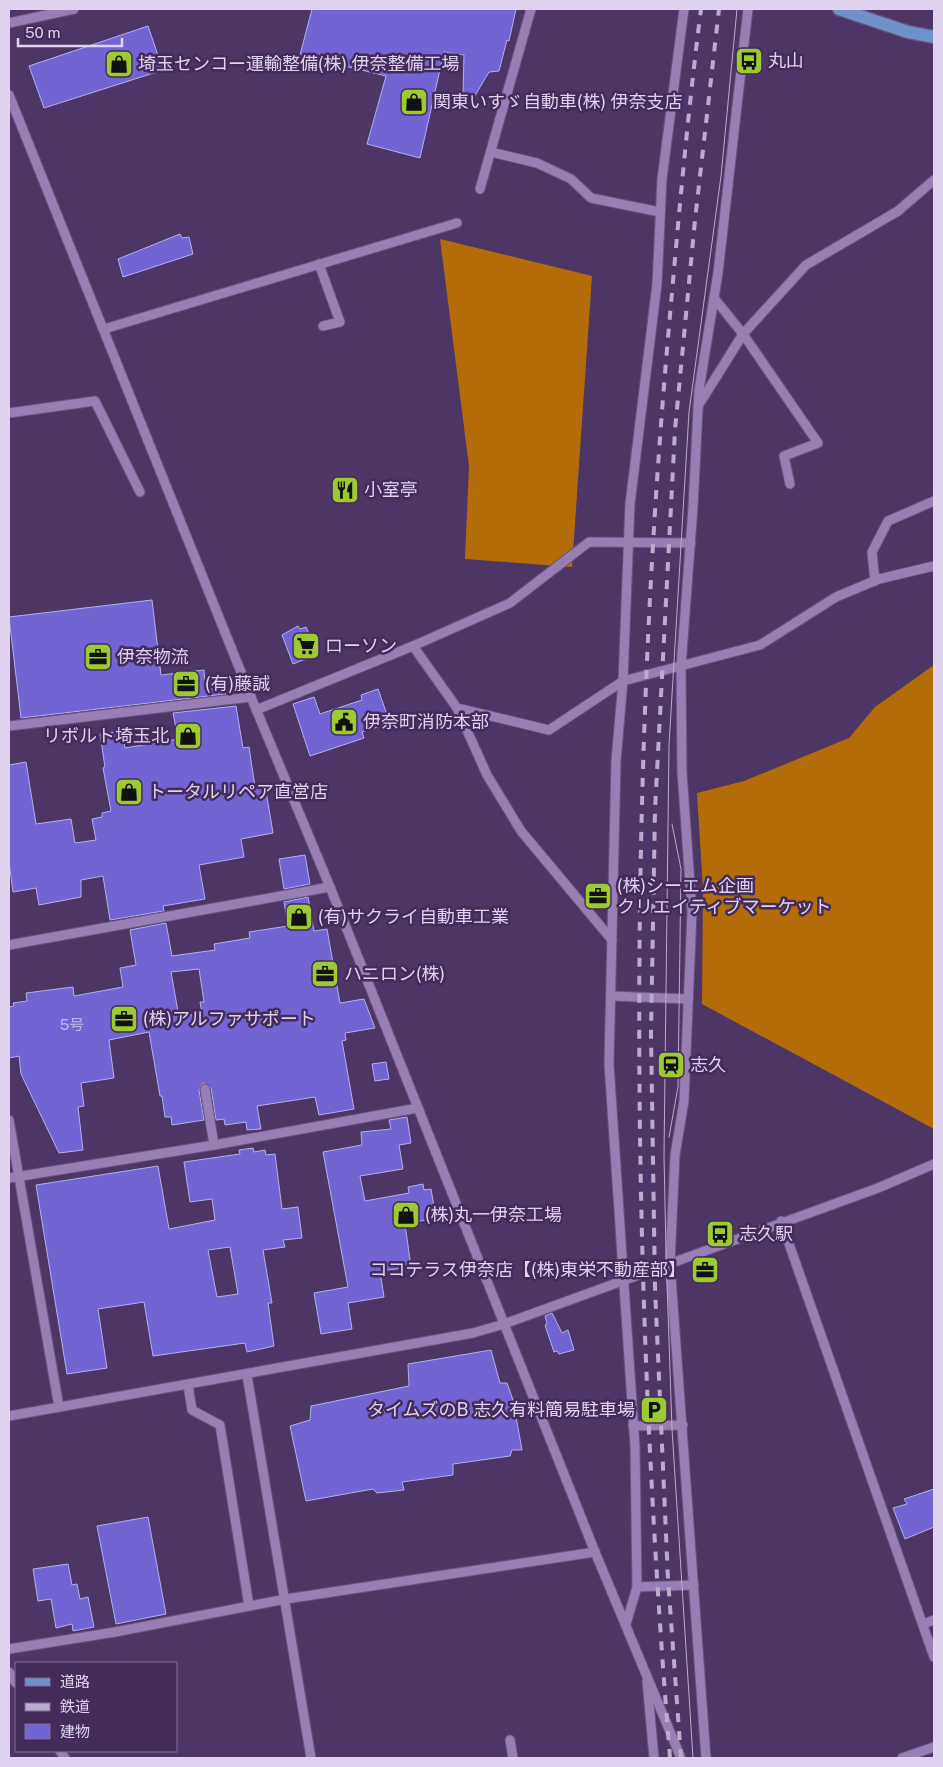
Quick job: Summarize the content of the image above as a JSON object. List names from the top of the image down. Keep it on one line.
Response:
{"places":{"bus stop":["丸山","志久駅"],"shop":["埼玉センコー運輸整備(株) 伊奈整備工場","関東いすゞ自動車(株) 伊奈支店","リボルト埼玉北","トータルリペア直営店","(有)サクライ自動車工業","(株)丸一伊奈工場"],"restaurant":["小室亭"],"supermarket":["ローソン"],"office":["伊奈物流","(有)藤誠","(株)シーエム企画 クリエイティブマーケット","ハニロン(株)","(株)アルファサポート","ココテラス伊奈店【(株)東栄不動産部】"],"public building":["伊奈町消防本部"],"station":["志久"],"parking":["タイムズのB 志久有料簡易駐車場"]},"house_numbers":["5号"],"legend":["道路","鉄道","建物"],"scale_bar":"50 m"}
